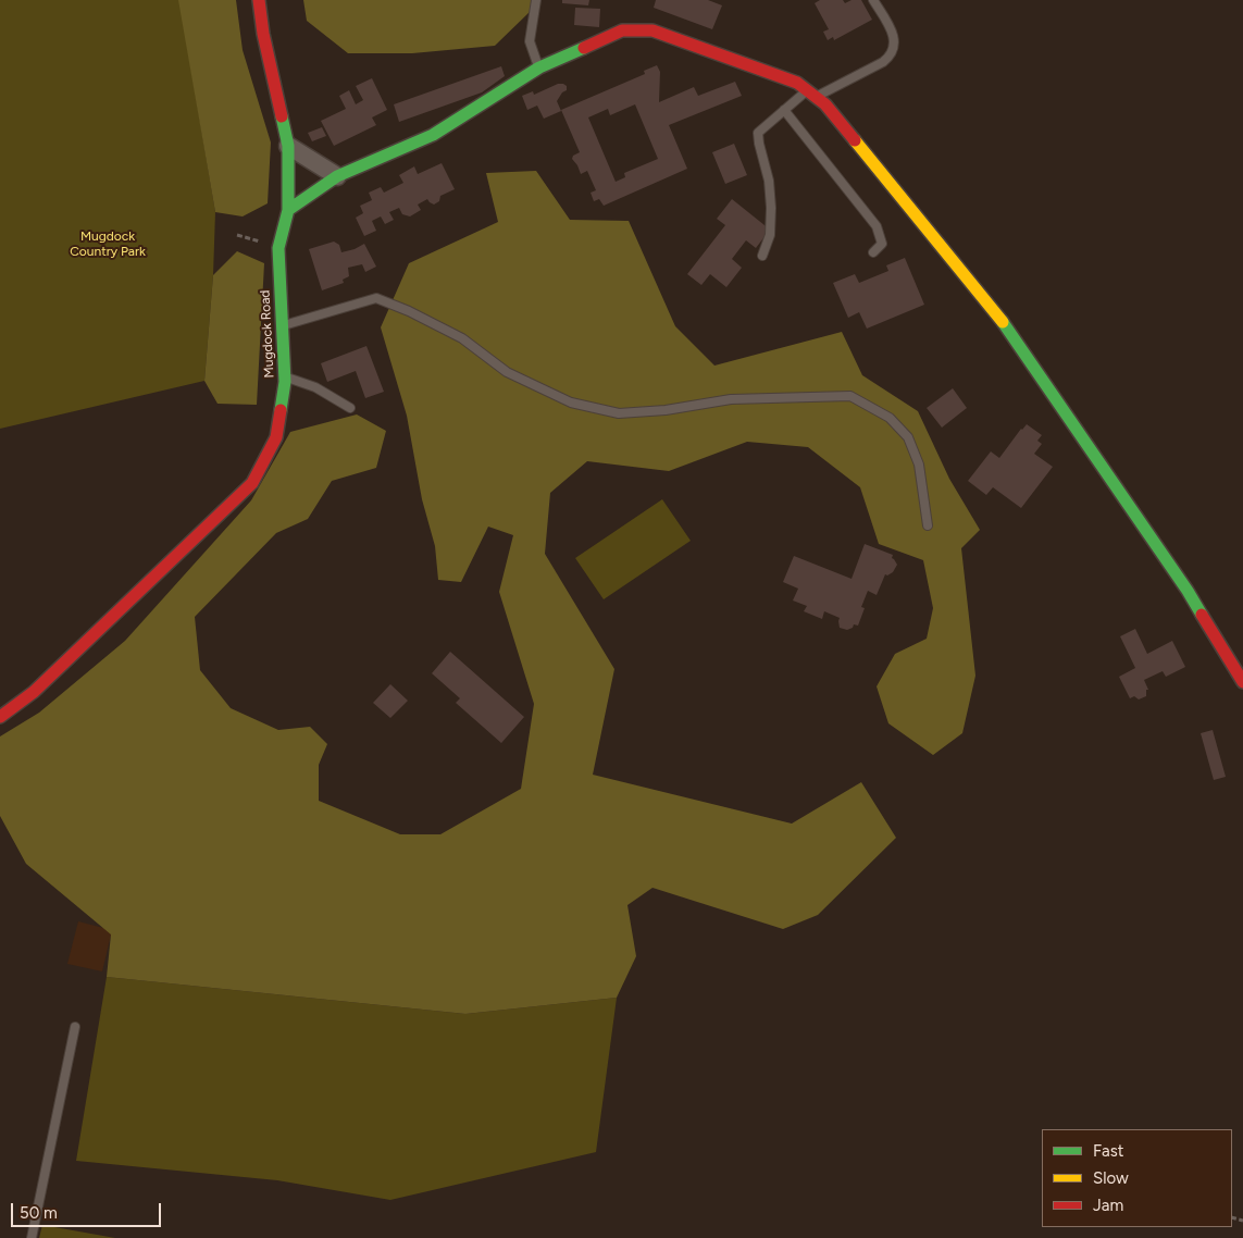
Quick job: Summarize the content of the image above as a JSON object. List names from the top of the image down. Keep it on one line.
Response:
{"streets":{"street":["Mugdock Road"]},"parks":["Mugdock Country Park"],"legend":["Fast","Slow","Jam"],"scale_bar":"50 m"}
